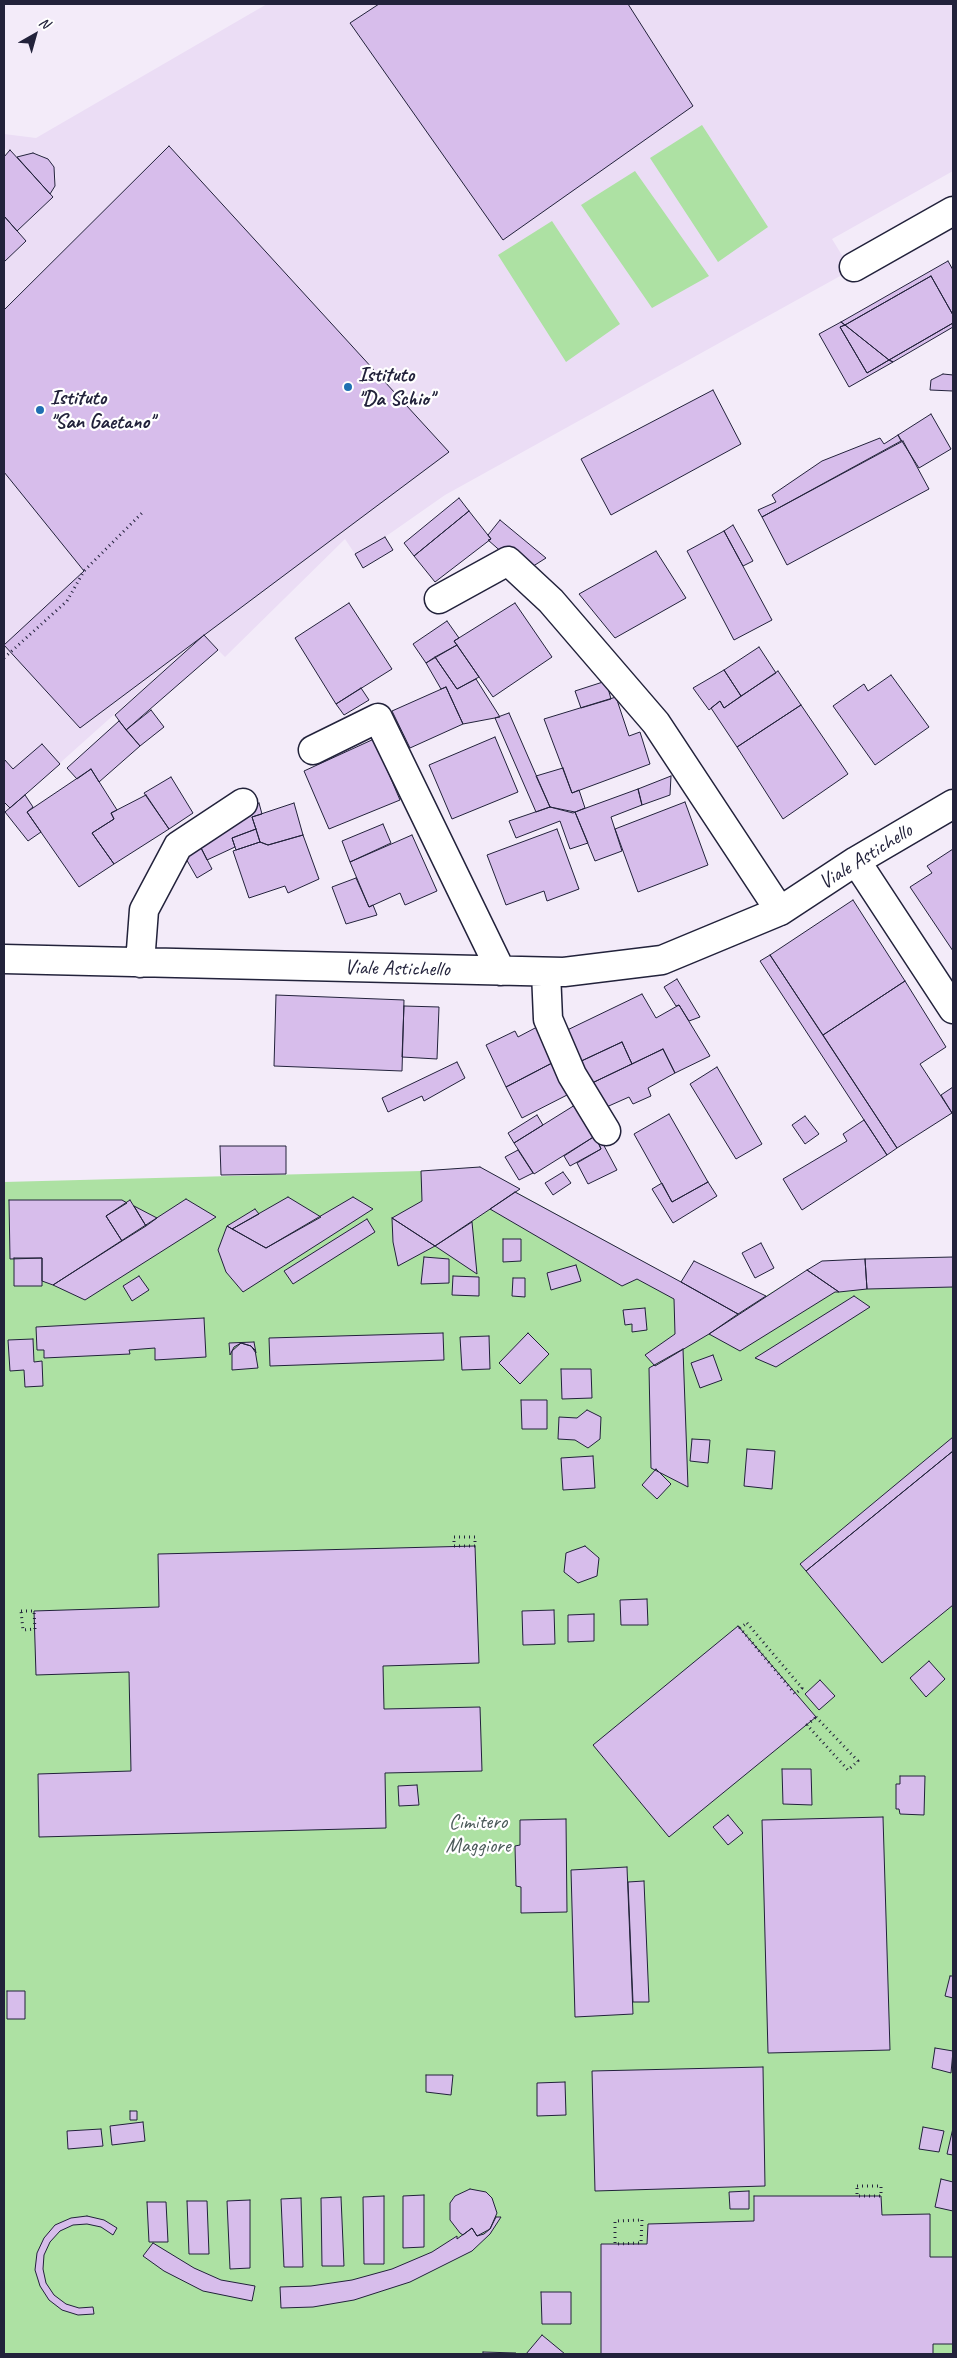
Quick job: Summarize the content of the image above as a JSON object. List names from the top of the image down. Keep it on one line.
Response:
{"streets":{"street":["Viale Astichello"]},"parks":["Cimitero Maggiore"],"places":["Istituto \"Da Schio\"","Istituto \"San Gaetano\""],"north":"top right"}
